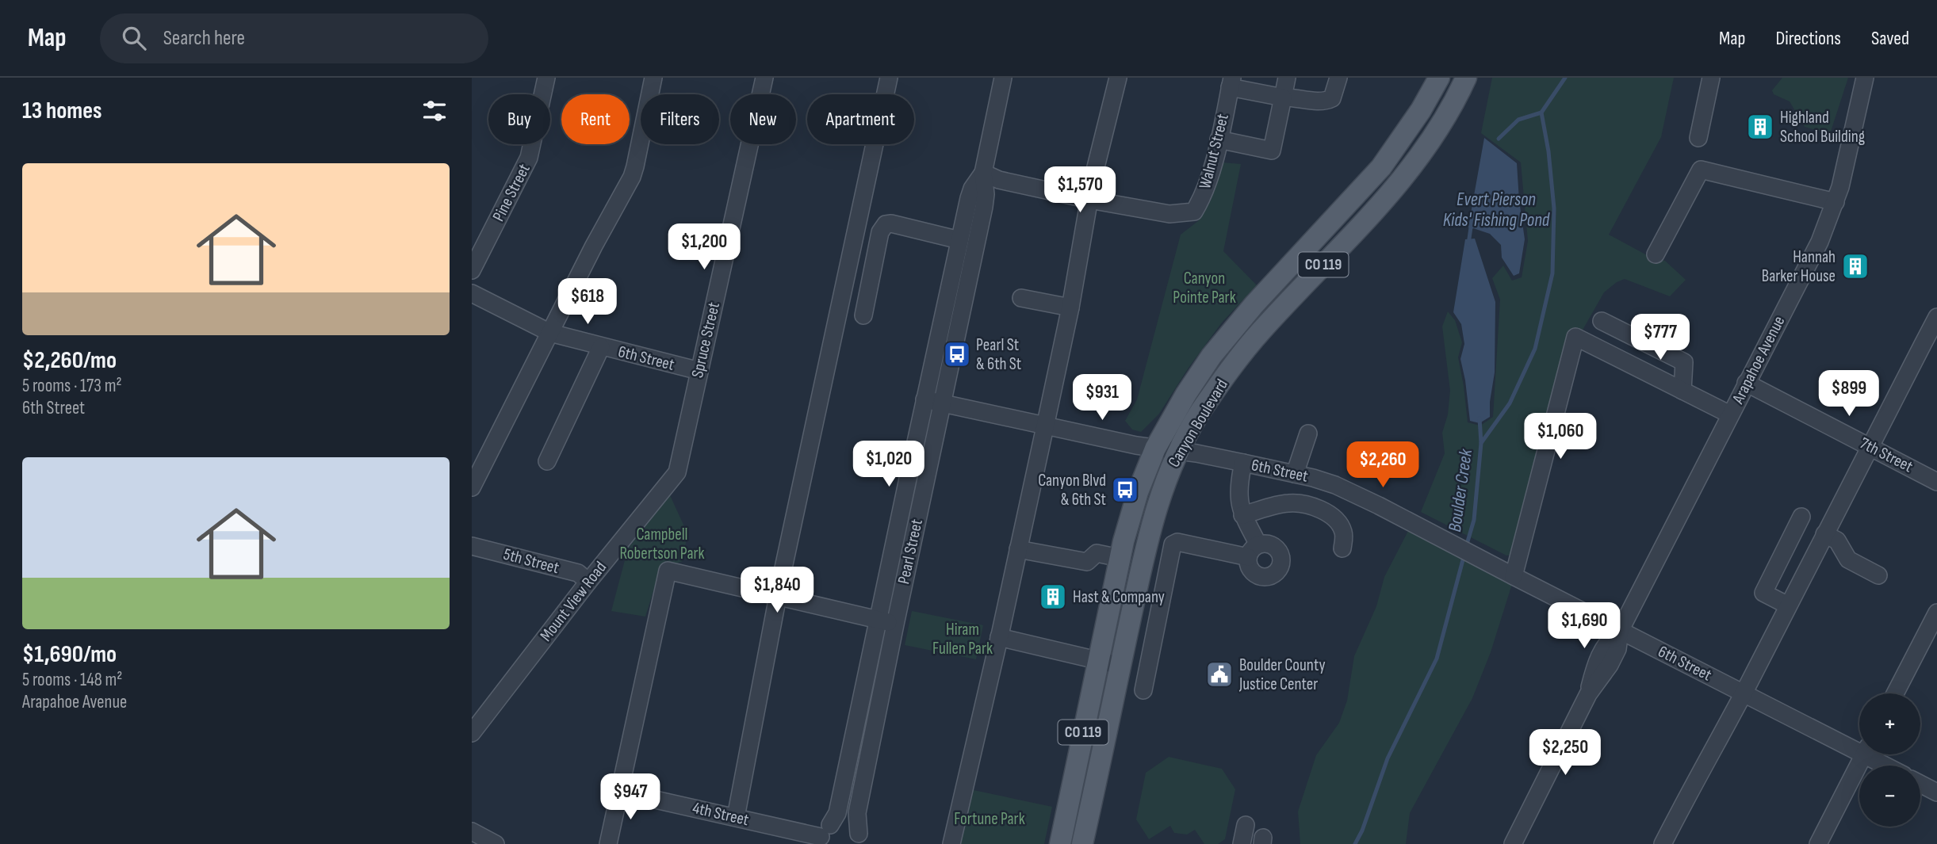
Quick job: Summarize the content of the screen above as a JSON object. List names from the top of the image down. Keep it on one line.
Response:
{"streets":{"main road":["CO 119","Canyon Boulevard"],"street":["Walnut Street","Pine Street","Spruce Street","6th Street","Arapahoe Avenue","7th Street","Pearl Street","5th Street","Mount View Road","4th Street"]},"crossings":[["Spruce Street","6th Street"],["Spruce Street","Mount View Road"],["6th Street","Arapahoe Avenue"],["6th Street","Canyon Boulevard"],["6th Street","Pearl Street"],["Arapahoe Avenue","7th Street"],["Pearl Street","4th Street"],["5th Street","Mount View Road"]],"water":["Evert Pierson Kids' Fishing Pond","Boulder Creek"],"parks":["Canyon Pointe Park","Campbell Robertson Park","Hiram Fullen Park","Fortune Park"],"places":{"building":["Highland School Building","Hannah Barker House","Hast & Company"],"bus stop":["Pearl St & 6th St","Canyon Blvd & 6th St"],"public building":["Boulder County Justice Center"]},"page":{"header":"Map","search":"Search here","nav":["Map","Directions","Saved"],"heading":"13 homes","chip":["Buy","Rent","Filters","New","Apartment"],"list":[{"name":"$2,260/mo","note":"5 rooms · 173 m² · 6th Street"},{"name":"$1,690/mo","note":"5 rooms · 148 m² · Arapahoe Avenue"}],"price":["$1,570","$1,200","$618","$777","$899","$931","$1,060","$1,020","$2,260","$1,840","$1,690","$2,250","$947"],"map_buttons":["+","−"]}}
